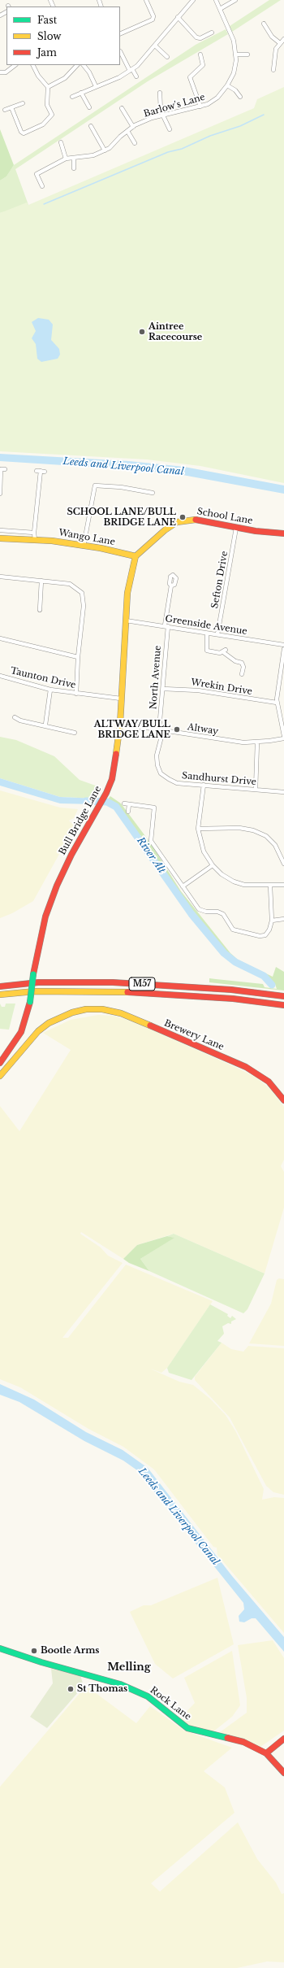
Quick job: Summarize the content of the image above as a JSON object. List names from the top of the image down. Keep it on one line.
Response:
{"streets":{"main road":["School Lane","Wango Lane","Bull Bridge Lane","M57","Brewery Lane","Rock Lane"],"street":["Barlow's Lane","Sefton Drive","Greenside Avenue","North Avenue","Taunton Drive","Wrekin Drive","Altway","Sandhurst Drive"]},"crossings":[["School Lane","Wango Lane"],["School Lane","Sefton Drive"],["School Lane","Bull Bridge Lane"],["Wango Lane","Bull Bridge Lane"],["Sefton Drive","Greenside Avenue"],["Greenside Avenue","North Avenue"],["Greenside Avenue","Bull Bridge Lane"],["North Avenue","Wrekin Drive"],["North Avenue","Altway"],["Taunton Drive","Bull Bridge Lane"],["Altway","Sandhurst Drive"],["Altway","Bull Bridge Lane"]],"districts":["Melling"],"water":["Leeds and Liverpool Canal","River Alt"],"places":["Aintree Racecourse","SCHOOL LANE/BULL BRIDGE LANE","ALTWAY/BULL BRIDGE LANE","Bootle Arms","St Thomas"],"legend":["Fast","Slow","Jam"]}
